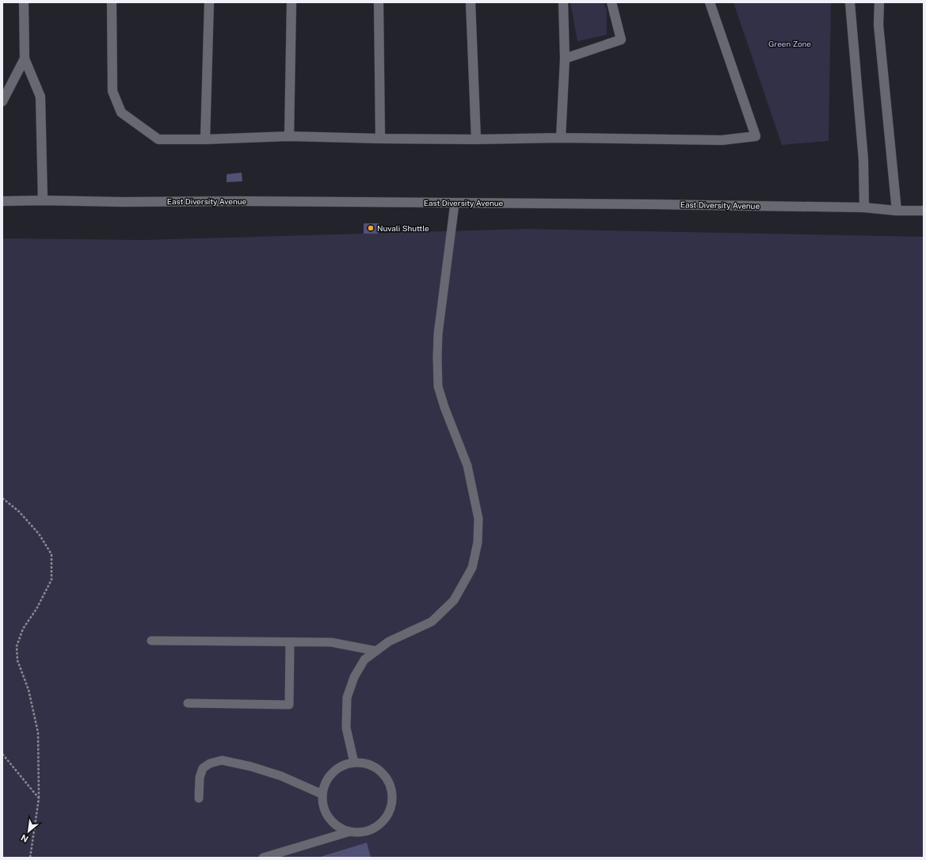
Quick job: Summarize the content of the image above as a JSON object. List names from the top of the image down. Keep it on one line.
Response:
{"streets":{"street":["East Diversity Avenue"]},"parks":["Green Zone"],"places":["Nuvali Shuttle"],"north":"bottom left"}
